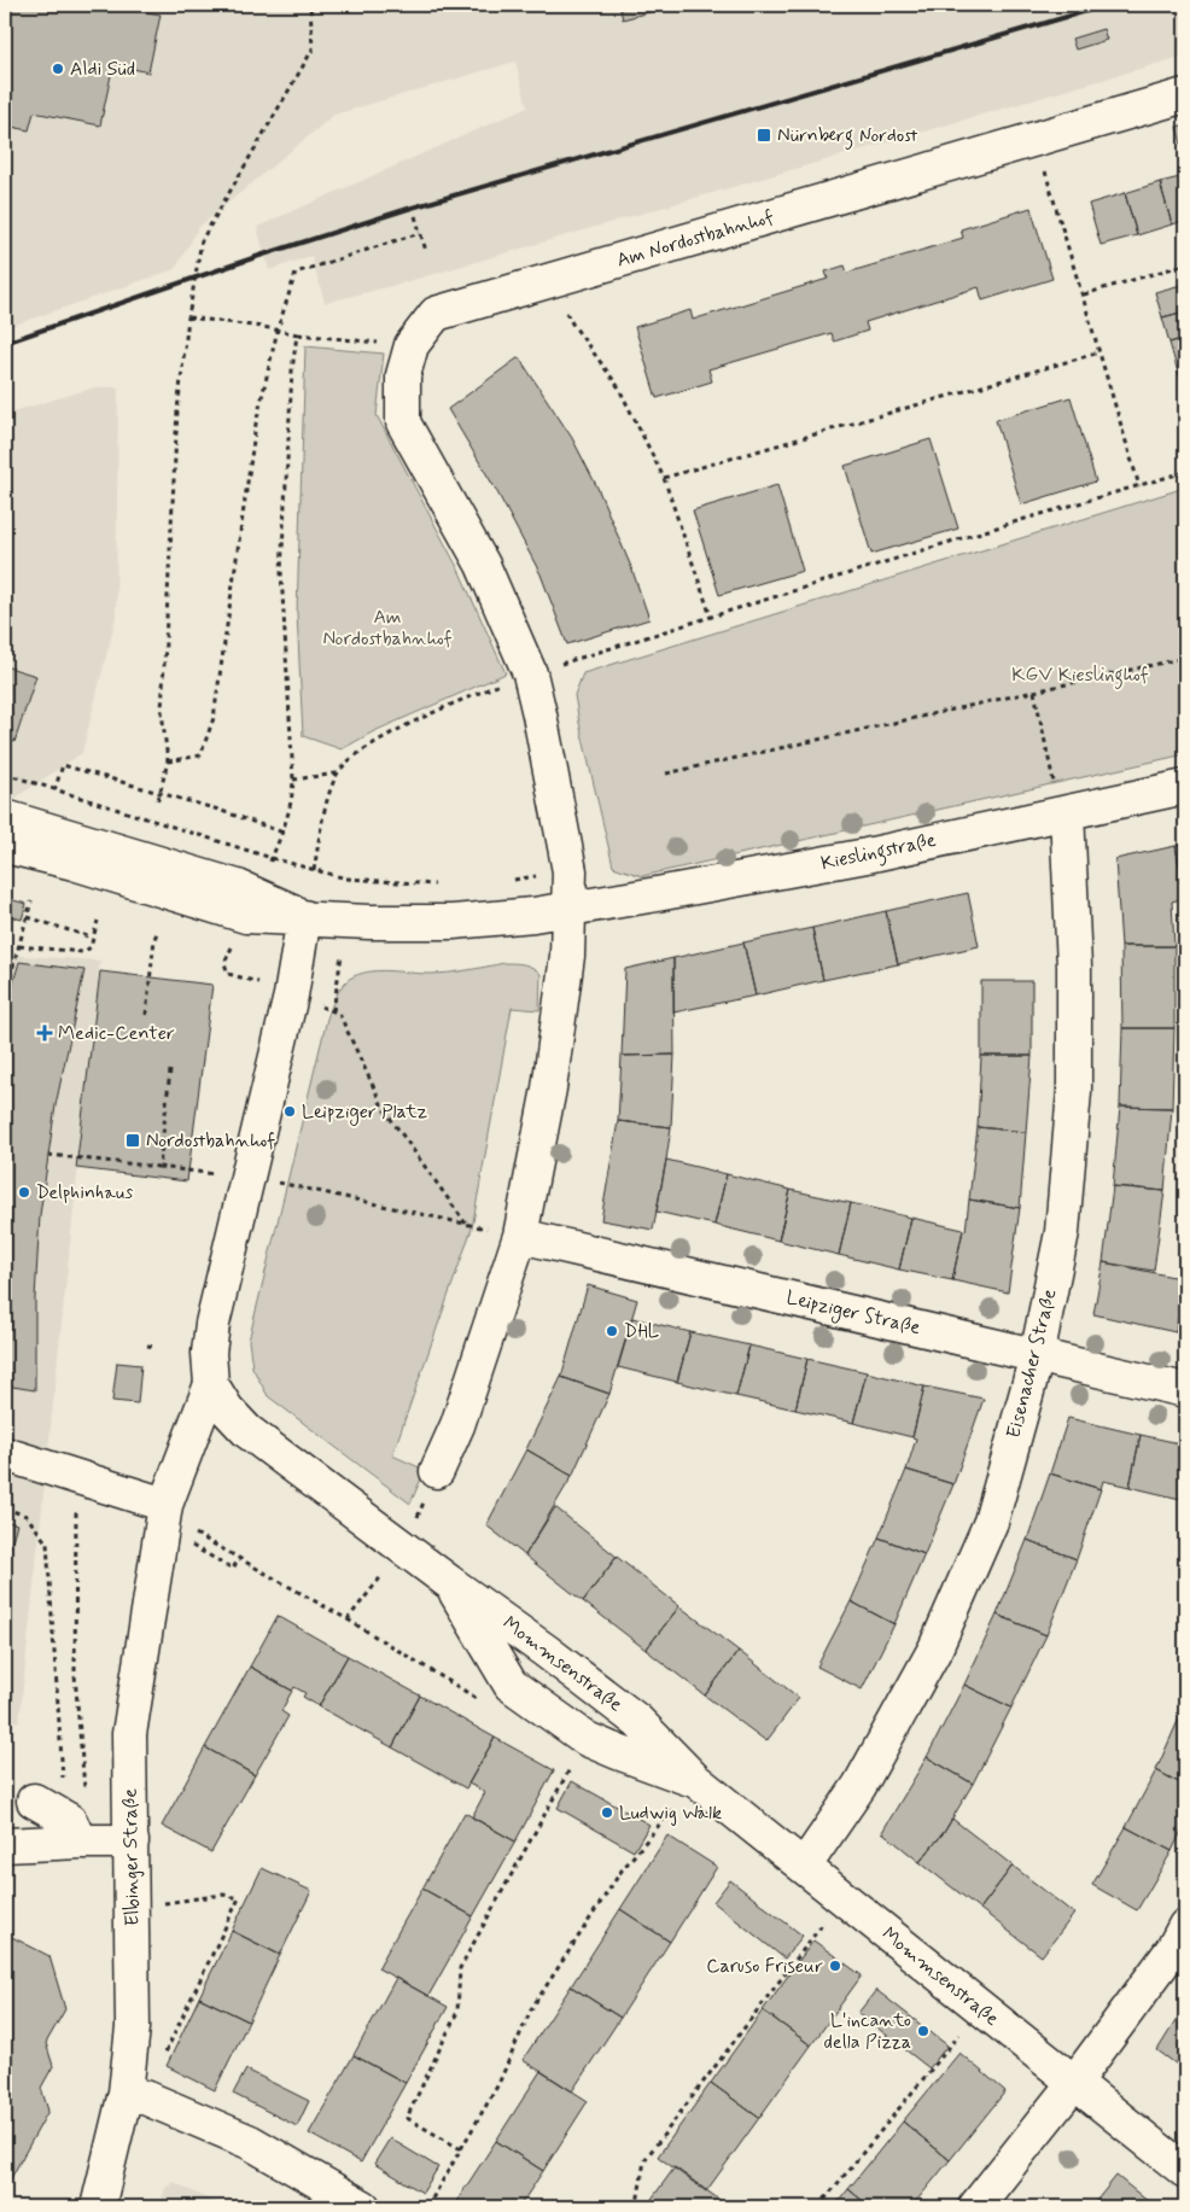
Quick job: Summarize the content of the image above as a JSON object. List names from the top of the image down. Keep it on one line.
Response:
{"streets":{"street":["Am Nordostbahnhof","Kieslingstraße","Leipziger Straße","Eisenacher Straße","Mommsenstraße","Elbinger Straße"]},"crossings":[["Am Nordostbahnhof","Kieslingstraße"],["Kieslingstraße","Eisenacher Straße"],["Leipziger Straße","Eisenacher Straße"],["Eisenacher Straße","Mommsenstraße"]],"parks":["Am Nordostbahnhof","KGV Kieslinghof"],"places":{"other":["Aldi Süd","Leipziger Platz","Delphinhaus","DHL","Ludwig Walk","Caruso Friseur","L'incanto della Pizza"],"transit":["Nürnberg Nordost","Nordostbahnhof"],"health":["Medic-Center"]}}
